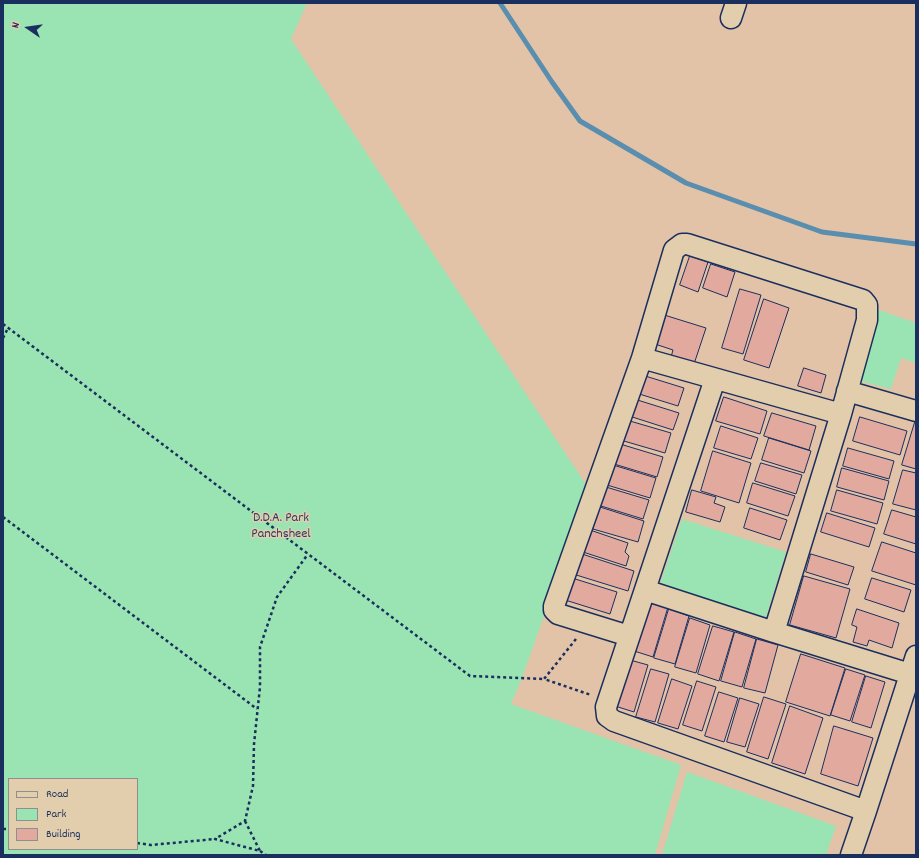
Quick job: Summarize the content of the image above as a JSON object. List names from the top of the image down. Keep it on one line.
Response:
{"parks":["D.D.A. Park Panchsheel"],"legend":["Road","Park","Building"],"north":"left"}
